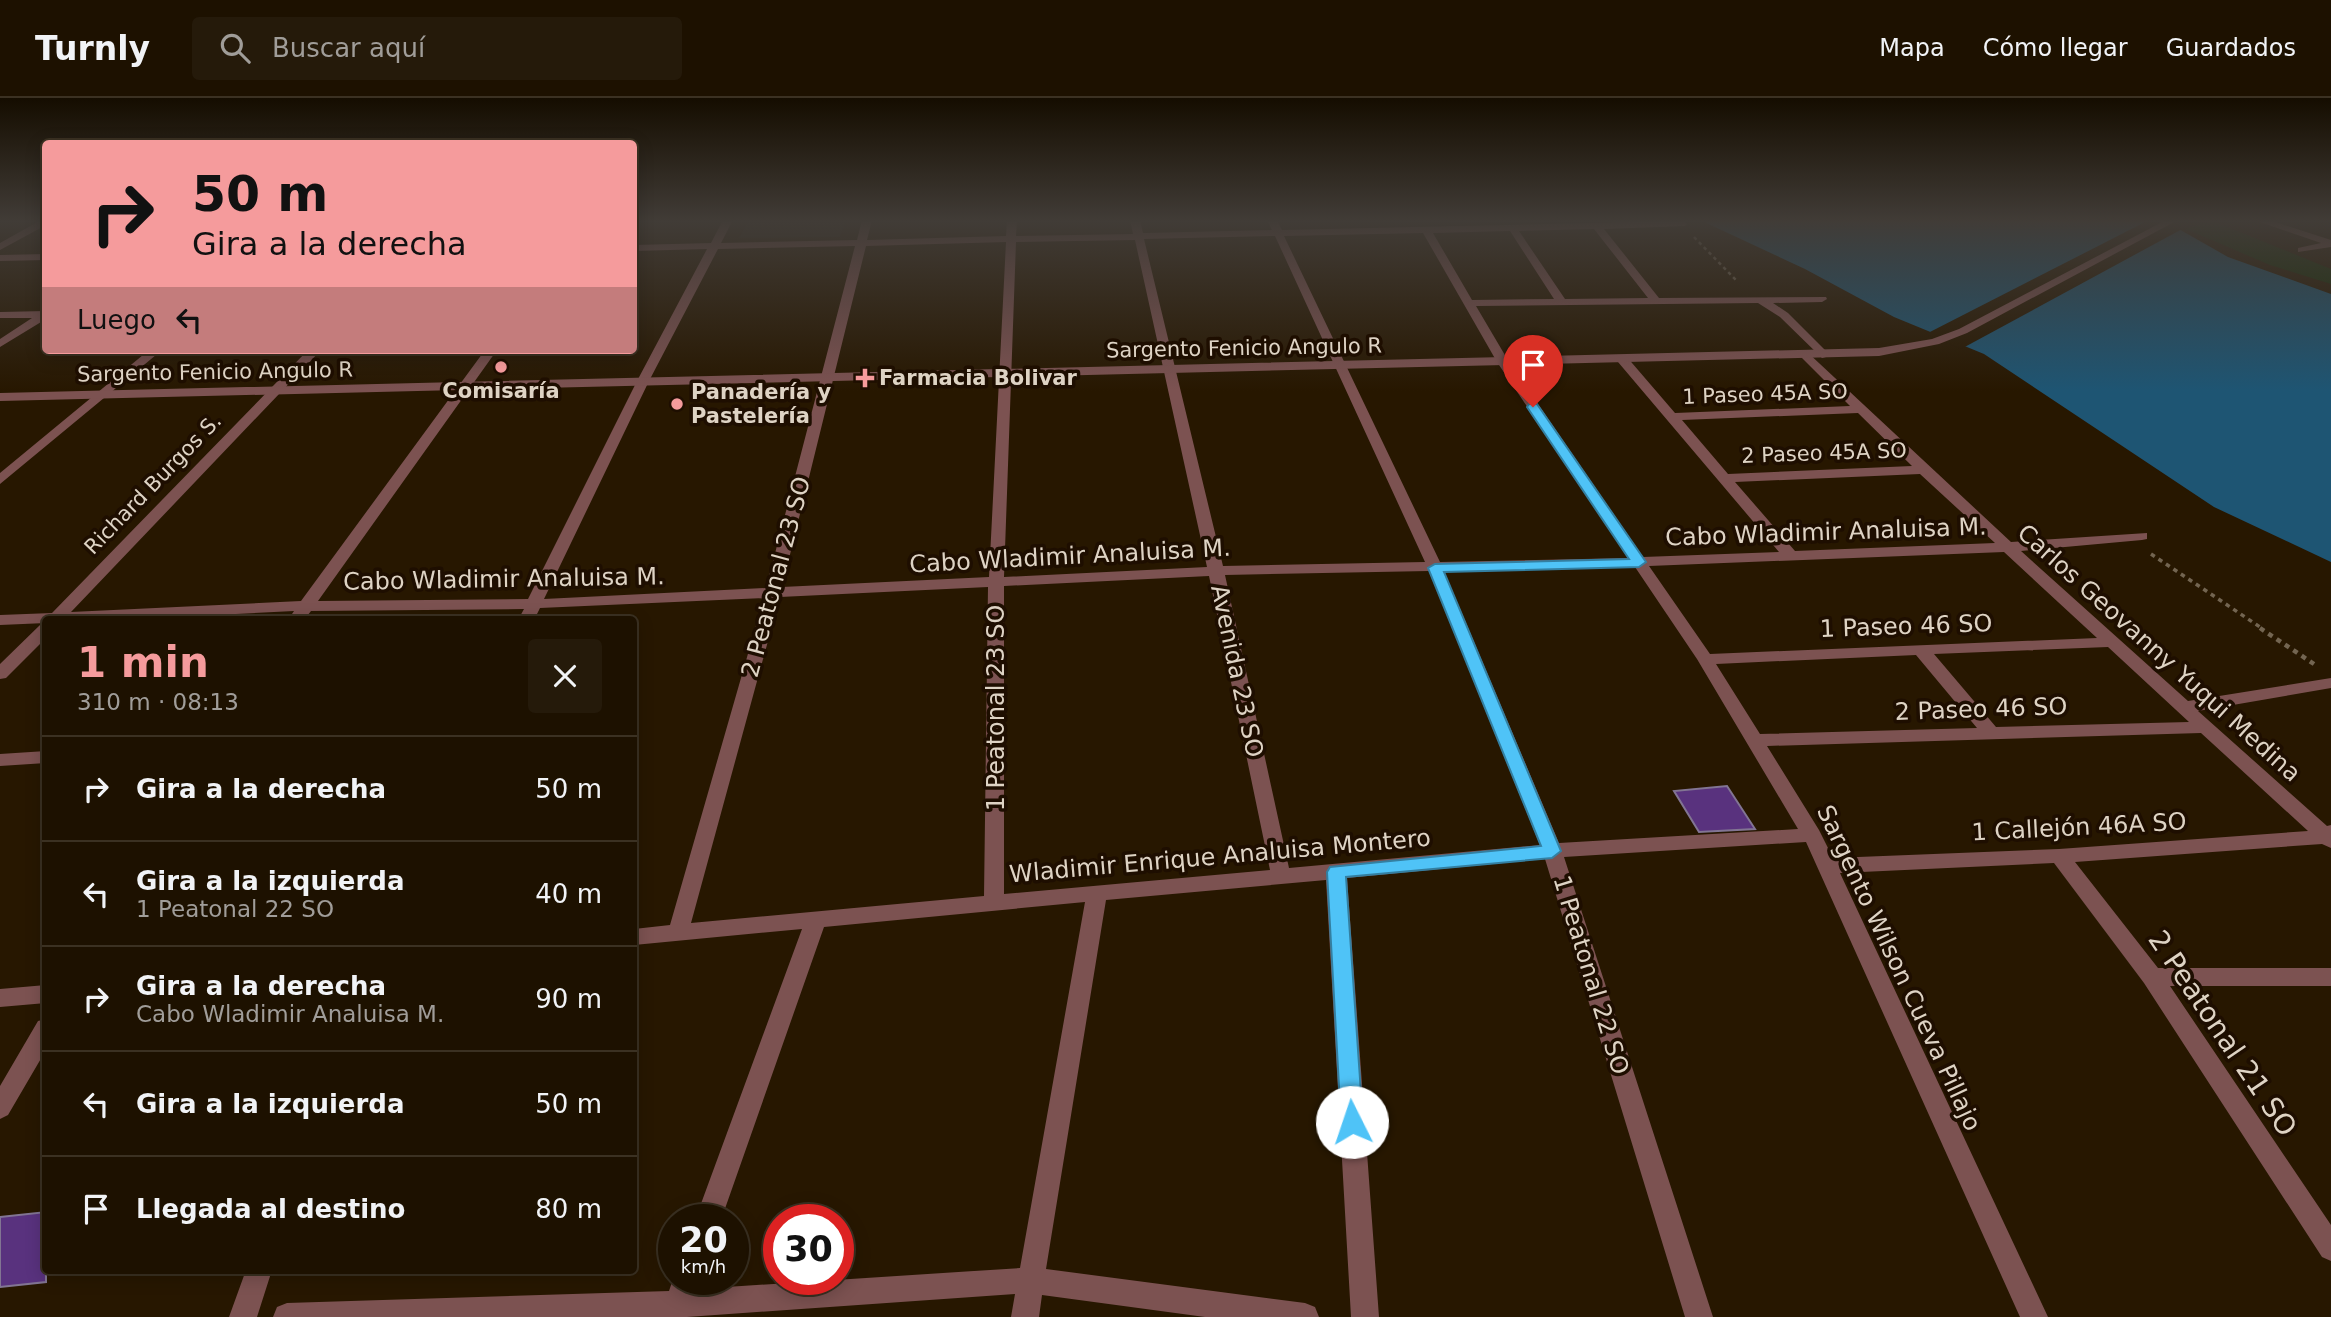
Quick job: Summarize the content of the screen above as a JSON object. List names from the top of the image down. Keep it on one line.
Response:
{"streets":{"street":["Sargento Fenicio Angulo R","1 Paseo 45A SO","2 Paseo 45A SO","Richard Burgos S.","Cabo Wladimir Analuisa M.","2 Peatonal 23 SO","1 Paseo 46 SO","Carlos Geovanny Yuqui Medina","Avenida 23 SO","1 Peatonal 23 SO","2 Paseo 46 SO","1 Callejón 46A SO","Wladimir Enrique Analuisa Montero","Sargento Wilson Cueva Pillajo","1 Peatonal 22 SO","2 Peatonal 21 SO"]},"crossings":[["Sargento Fenicio Angulo R","Richard Burgos S."],["Sargento Fenicio Angulo R","2 Peatonal 23 SO"],["Sargento Fenicio Angulo R","Carlos Geovanny Yuqui Medina"],["Sargento Fenicio Angulo R","Avenida 23 SO"],["Sargento Fenicio Angulo R","1 Peatonal 23 SO"],["Sargento Fenicio Angulo R","Sargento Wilson Cueva Pillajo"],["Sargento Fenicio Angulo R","1 Peatonal 22 SO"],["1 Paseo 45A SO","Carlos Geovanny Yuqui Medina"],["2 Paseo 45A SO","Carlos Geovanny Yuqui Medina"],["Cabo Wladimir Analuisa M.","2 Peatonal 23 SO"],["Cabo Wladimir Analuisa M.","Carlos Geovanny Yuqui Medina"],["Cabo Wladimir Analuisa M.","Avenida 23 SO"],["Cabo Wladimir Analuisa M.","1 Peatonal 23 SO"],["Cabo Wladimir Analuisa M.","Sargento Wilson Cueva Pillajo"],["Cabo Wladimir Analuisa M.","1 Peatonal 22 SO"],["2 Peatonal 23 SO","Wladimir Enrique Analuisa Montero"],["1 Paseo 46 SO","Carlos Geovanny Yuqui Medina"],["1 Paseo 46 SO","Sargento Wilson Cueva Pillajo"],["Carlos Geovanny Yuqui Medina","2 Paseo 46 SO"],["Carlos Geovanny Yuqui Medina","1 Callejón 46A SO"],["Avenida 23 SO","Wladimir Enrique Analuisa Montero"],["1 Peatonal 23 SO","Wladimir Enrique Analuisa Montero"],["2 Paseo 46 SO","Sargento Wilson Cueva Pillajo"],["1 Callejón 46A SO","Sargento Wilson Cueva Pillajo"],["1 Callejón 46A SO","2 Peatonal 21 SO"],["Wladimir Enrique Analuisa Montero","Sargento Wilson Cueva Pillajo"],["Wladimir Enrique Analuisa Montero","1 Peatonal 22 SO"]],"places":{"other":["Comisaría","Panadería y Pastelería"],"health":["Farmacia Bolivar"]},"page":{"header":"Turnly","search":"Buscar aquí","nav":["Mapa","Cómo llegar","Guardados"],"turn":["50 m","Gira a la derecha"],"then":"Luego","heading":["1 min","310 m · 08:13"],"list":[{"name":"Gira a la derecha","value":"50 m"},{"name":"Gira a la izquierda","note":"1 Peatonal 22 SO","value":"40 m"},{"name":"Gira a la derecha","note":"Cabo Wladimir Analuisa M.","value":"90 m"},{"name":"Gira a la izquierda","value":"50 m"},{"name":"Llegada al destino","value":"80 m"}],"speed":"20 km/h","limit":"30"}}
